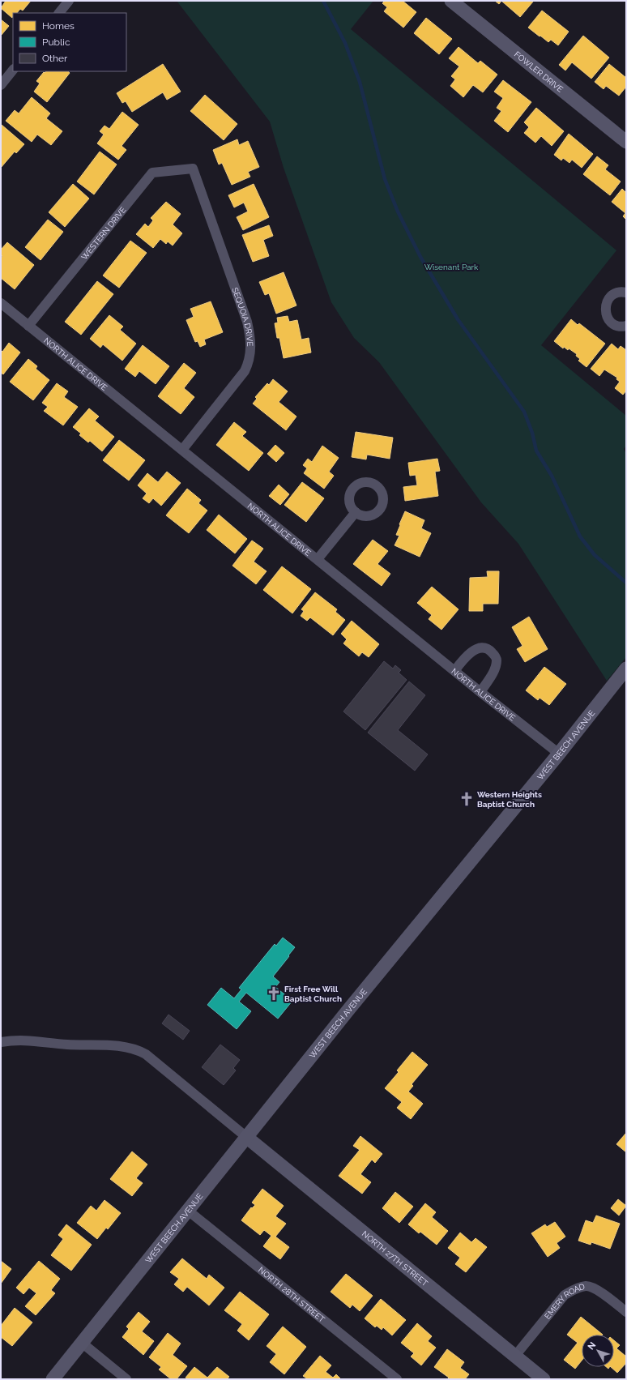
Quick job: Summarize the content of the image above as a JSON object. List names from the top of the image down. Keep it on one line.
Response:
{"streets":{"main road":["FOWLER DRIVE","WEST BEECH AVENUE","NORTH 27TH STREET"],"street":["WESTERN DRIVE","SEQUOIA DRIVE","NORTH ALICE DRIVE","NORTH 28TH STREET","EMERY ROAD"]},"crossings":[["WESTERN DRIVE","SEQUOIA DRIVE"],["WESTERN DRIVE","NORTH ALICE DRIVE"],["SEQUOIA DRIVE","NORTH ALICE DRIVE"],["NORTH ALICE DRIVE","WEST BEECH AVENUE"],["WEST BEECH AVENUE","NORTH 27TH STREET"],["WEST BEECH AVENUE","NORTH 28TH STREET"],["NORTH 27TH STREET","EMERY ROAD"]],"parks":["Wisenant Park"],"places":{"church":["Western Heights Baptist Church","First Free Will Baptist Church"]},"legend":["Homes","Public","Other"],"north":"top left"}
